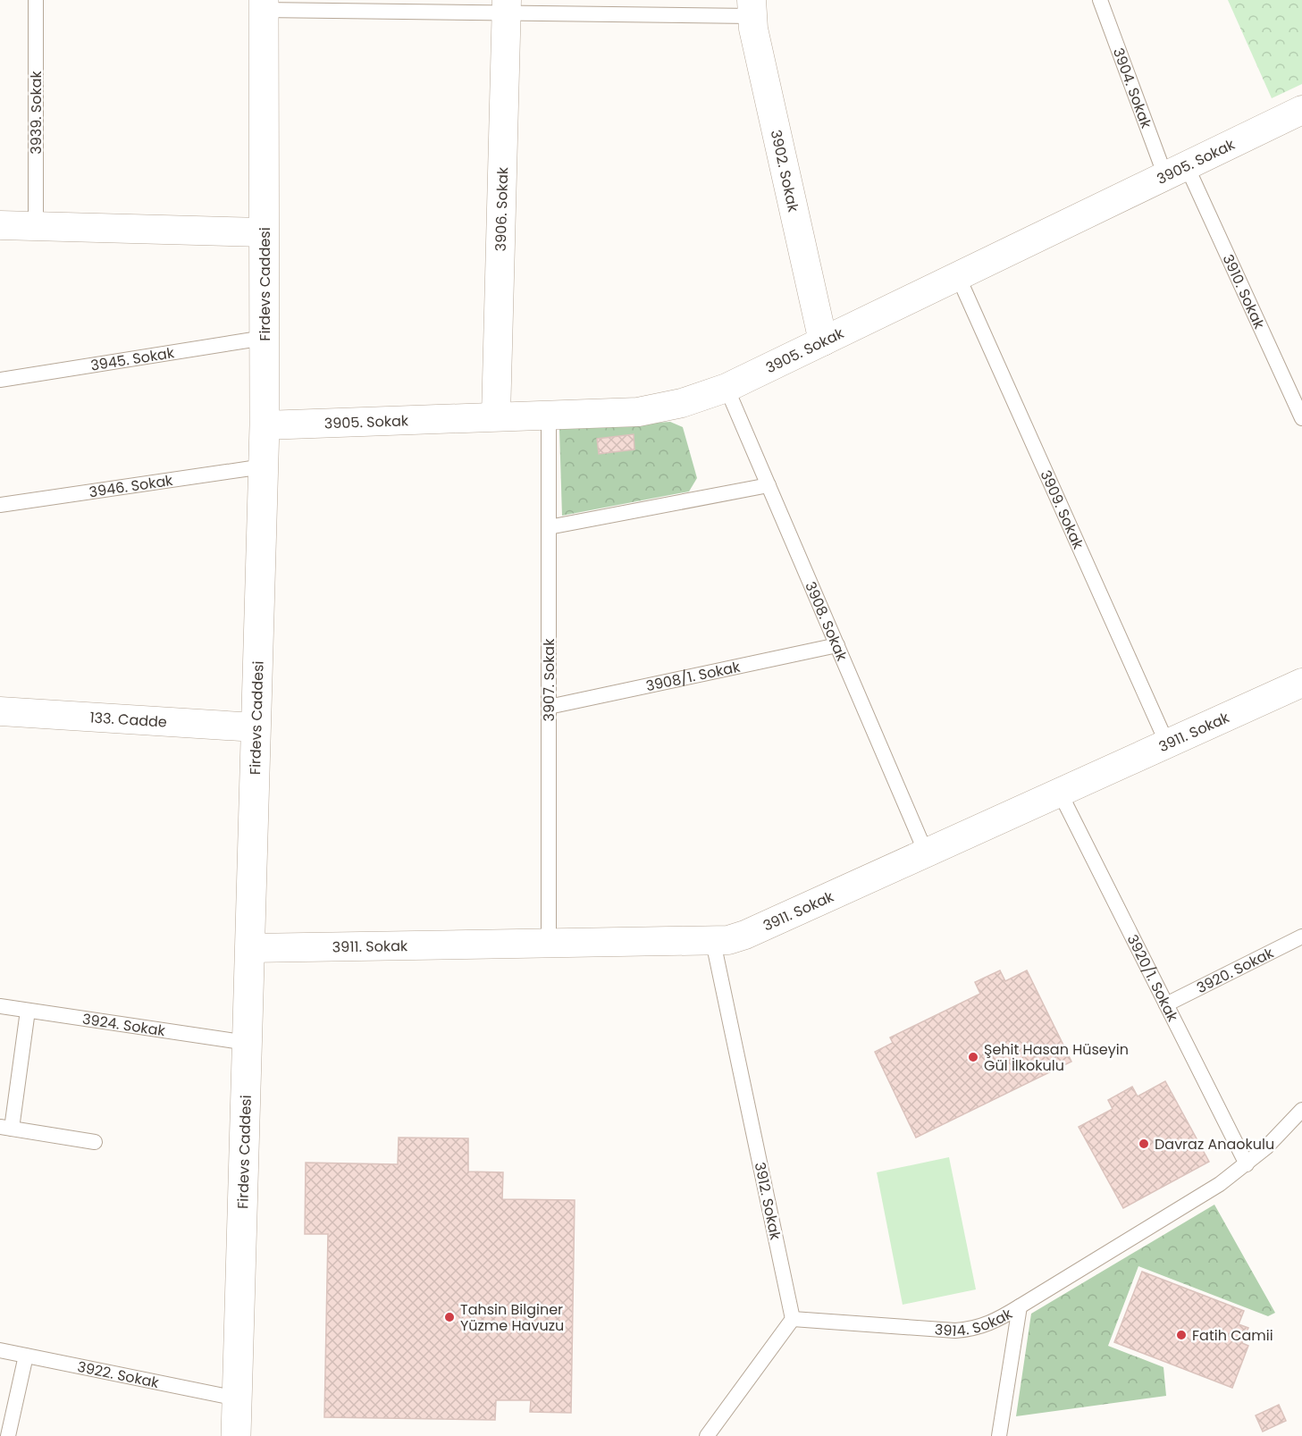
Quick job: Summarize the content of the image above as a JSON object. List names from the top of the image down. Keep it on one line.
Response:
{"streets":{"street":["3905. Sokak","3902. Sokak","3906. Sokak","Firdevs Caddesi","133. Cadde","3911. Sokak"],"lane":["3904. Sokak","3939. Sokak","3910. Sokak","3945. Sokak","3946. Sokak","3909. Sokak","3908. Sokak","3908/1. Sokak","3907. Sokak","3920. Sokak","3920/1. Sokak","3924. Sokak","3912. Sokak","3914. Sokak","3922. Sokak"]},"crossings":[["3904. Sokak","3905. Sokak"],["3904. Sokak","3910. Sokak"],["3905. Sokak","3902. Sokak"],["3905. Sokak","3906. Sokak"],["3905. Sokak","Firdevs Caddesi"],["3905. Sokak","3910. Sokak"],["3905. Sokak","3909. Sokak"],["3905. Sokak","3908. Sokak"],["3905. Sokak","3907. Sokak"],["Firdevs Caddesi","3945. Sokak"],["Firdevs Caddesi","3946. Sokak"],["Firdevs Caddesi","133. Cadde"],["Firdevs Caddesi","3911. Sokak"],["Firdevs Caddesi","3924. Sokak"],["Firdevs Caddesi","3922. Sokak"],["3909. Sokak","3911. Sokak"],["3908. Sokak","3908/1. Sokak"],["3908. Sokak","3911. Sokak"],["3908/1. Sokak","3907. Sokak"],["3907. Sokak","3911. Sokak"],["3911. Sokak","3920/1. Sokak"],["3911. Sokak","3912. Sokak"],["3920. Sokak","3920/1. Sokak"],["3912. Sokak","3914. Sokak"]],"places":["Şehit Hasan Hüseyin Gül İlkokulu","Davraz Anaokulu","Tahsin Bilginer Yüzme Havuzu","Fatih Camii"]}
